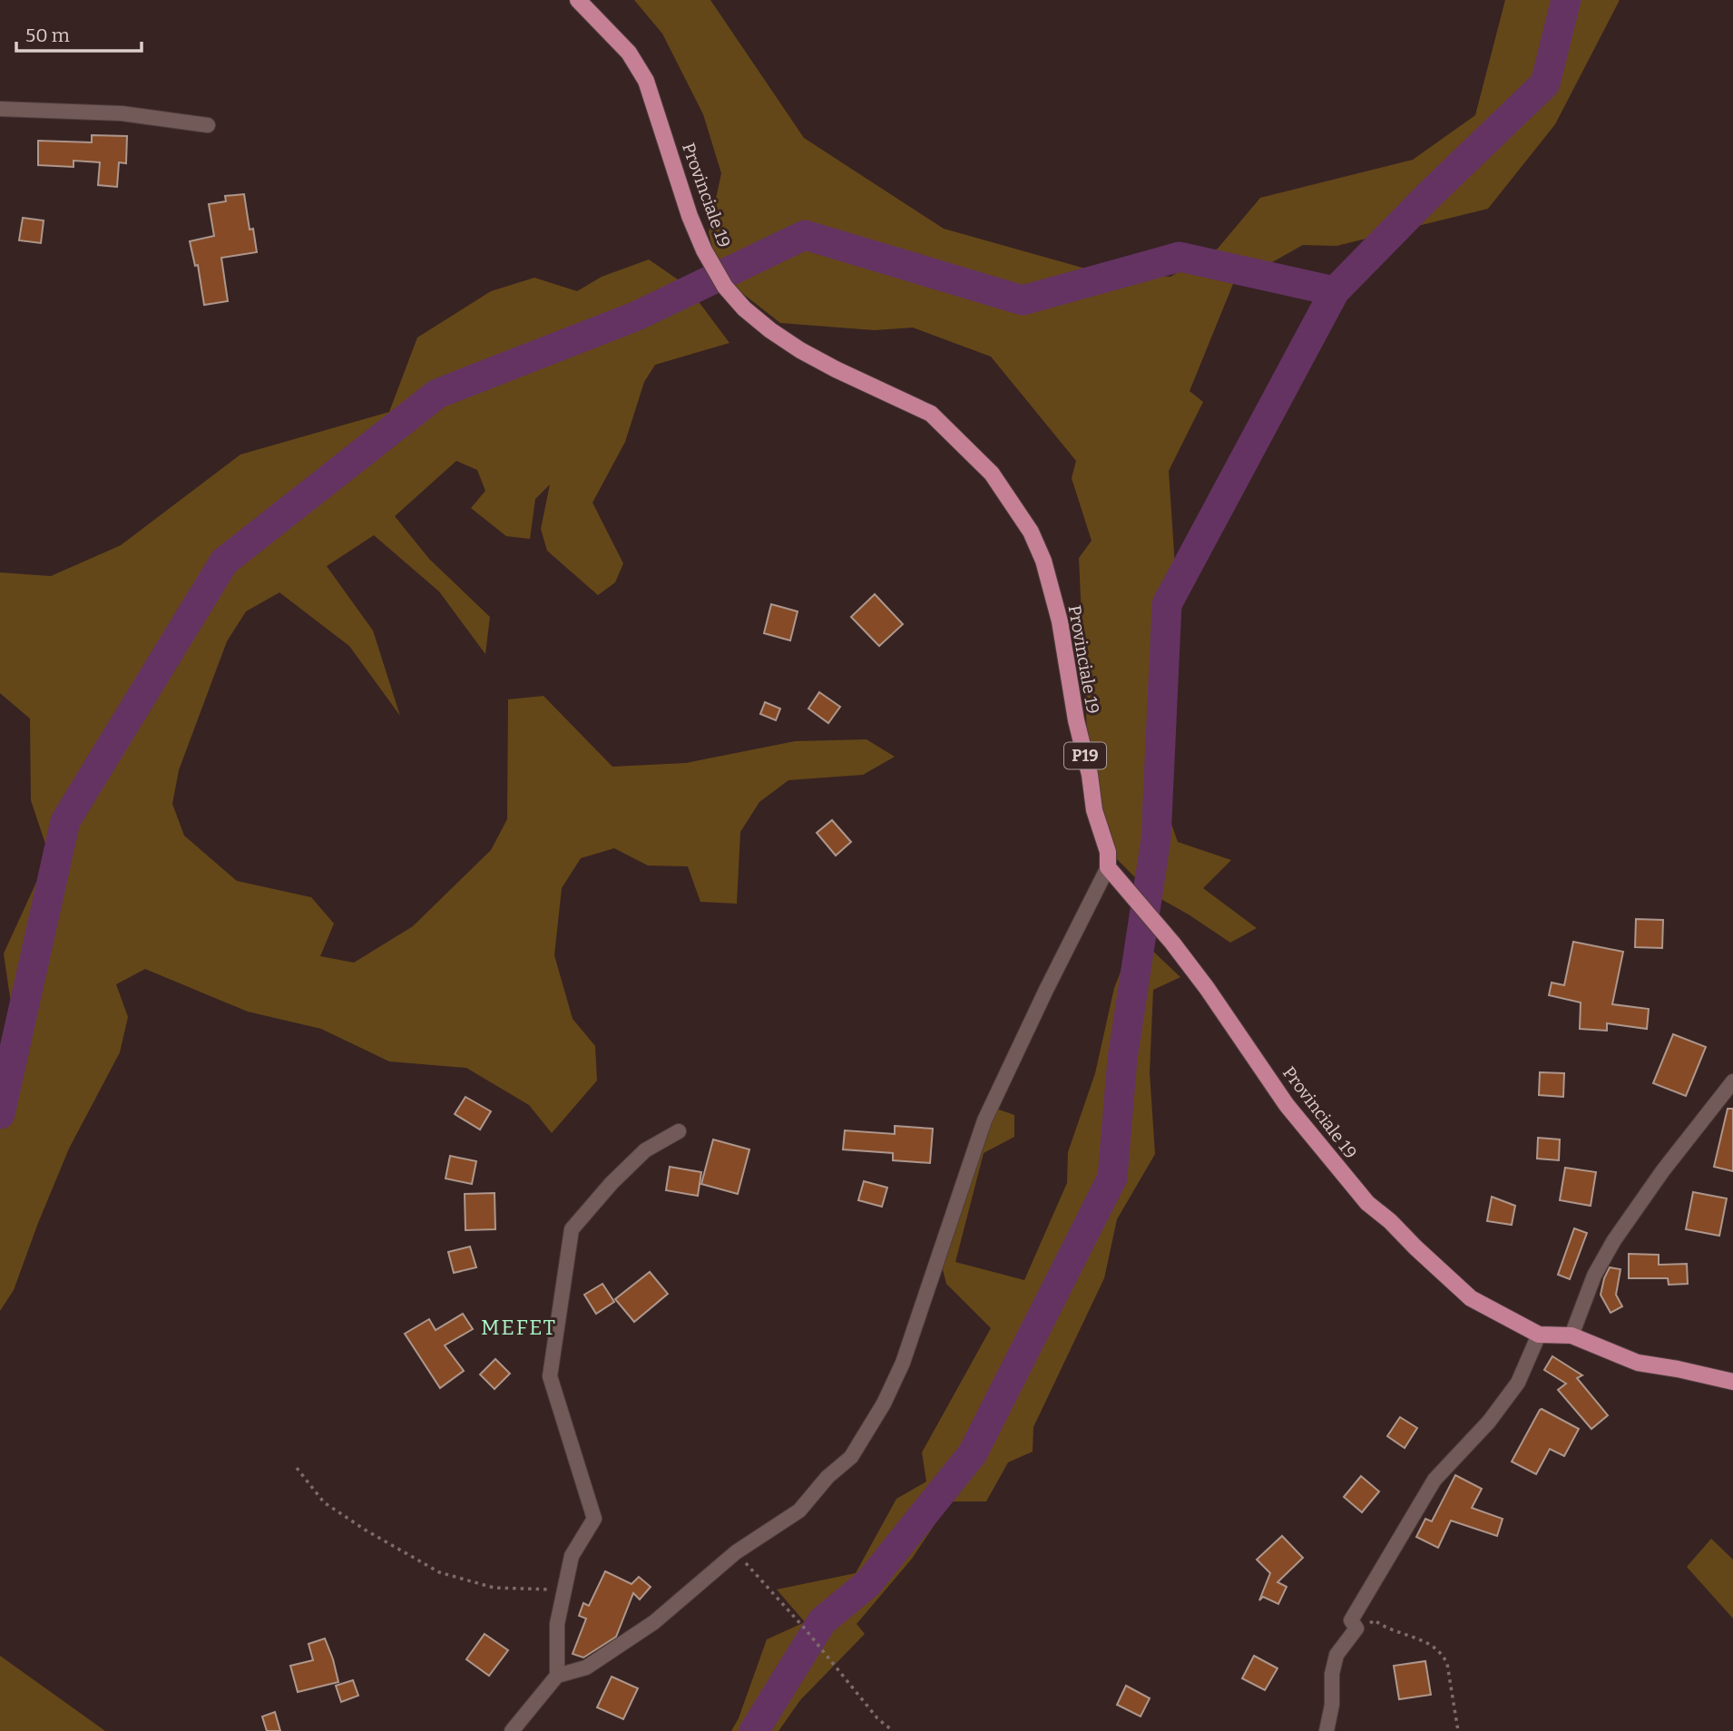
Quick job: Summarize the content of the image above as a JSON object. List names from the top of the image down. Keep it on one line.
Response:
{"streets":{"main road":["Provinciale 19","P19"]},"districts":["MEFET"],"scale_bar":"50 m"}
